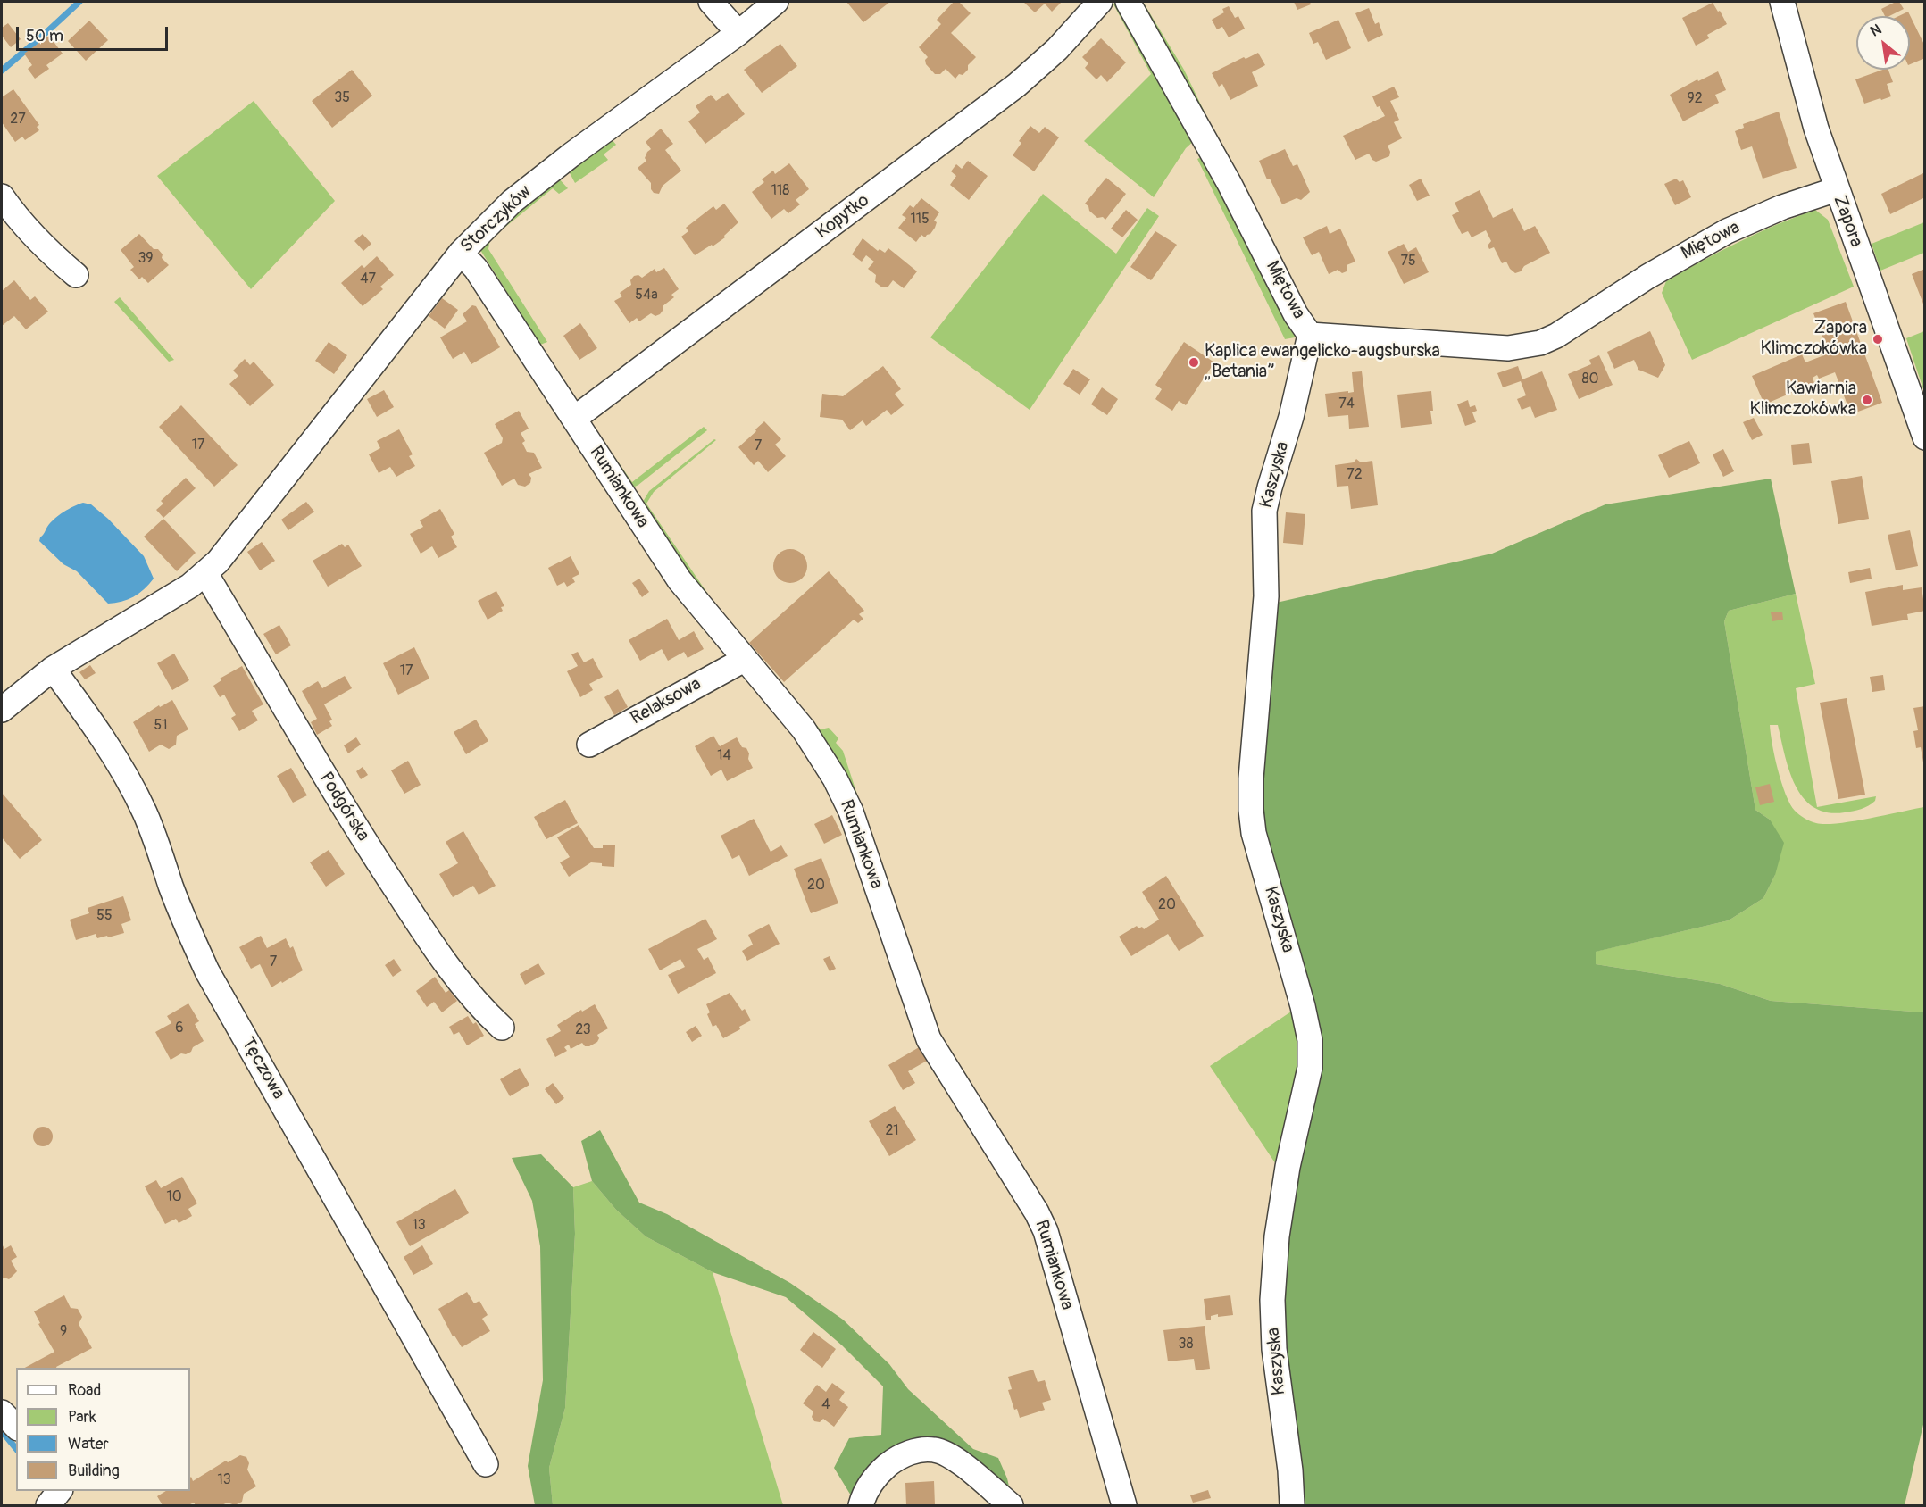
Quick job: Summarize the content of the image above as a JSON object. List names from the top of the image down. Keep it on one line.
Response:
{"streets":{"street":["Kopytko","Storczyków","Zapora","Miętowa","Kaszyska","Rumiankowa","Relaksowa","Podgórska","Tęczowa"]},"crossings":[["Kopytko","Rumiankowa"],["Storczyków","Rumiankowa"],["Storczyków","Podgórska"],["Zapora","Miętowa"],["Miętowa","Kaszyska"],["Rumiankowa","Relaksowa"]],"places":["Zapora Klimczokówka","Kaplica ewangelicko-augsburska „Betania”","Kawiarnia Klimczokówka"],"house_numbers":["35","92","27","118","115","39","75","47","54a","80","74","17","7","72","17","51","14","20","20","55","7","6","23","21","10","13","9","38","4","13"],"legend":["Road","Park","Water","Building"],"scale_bar":"50 m","north":"top left"}
